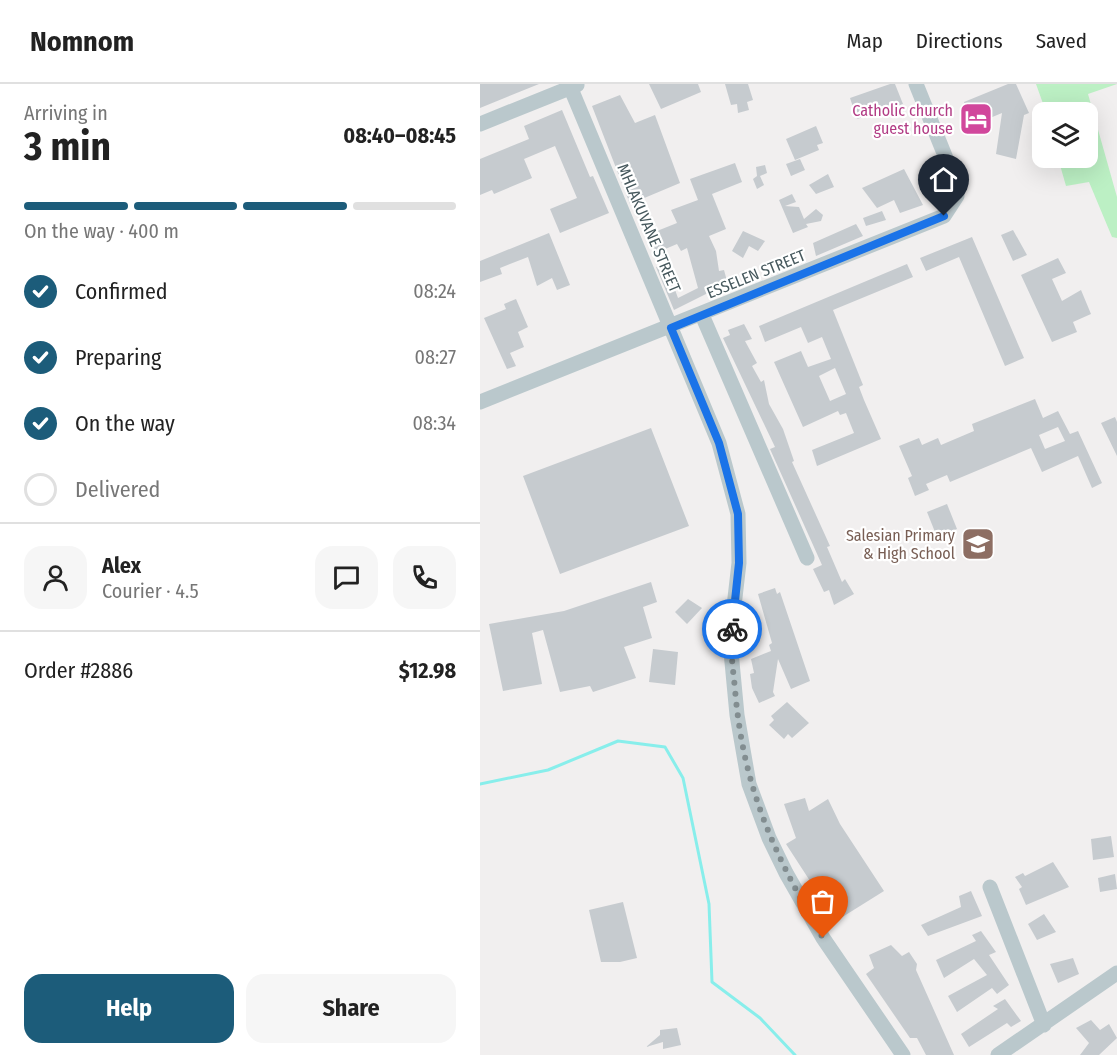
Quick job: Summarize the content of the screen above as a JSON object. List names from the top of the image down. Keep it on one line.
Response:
{"streets":{"street":["MHLAKUVANE STREET","ESSELEN STREET"]},"crossings":[["MHLAKUVANE STREET","ESSELEN STREET"]],"places":{"hotel":["Catholic church guest house"],"school or university":["Salesian Primary & High School"]},"page":{"header":"Nomnom","nav":["Map","Directions","Saved"],"heading":["3 min","Arriving in","08:40–08:45"],"panel":["Alex","Courier · 4.5","Order #2886","$12.98"],"bar":"On the way · 400 m","list":[["Confirmed","08:24"],["Preparing","08:27"],["On the way","08:34"],"Delivered"],"buttons":["Help","Share"]}}
